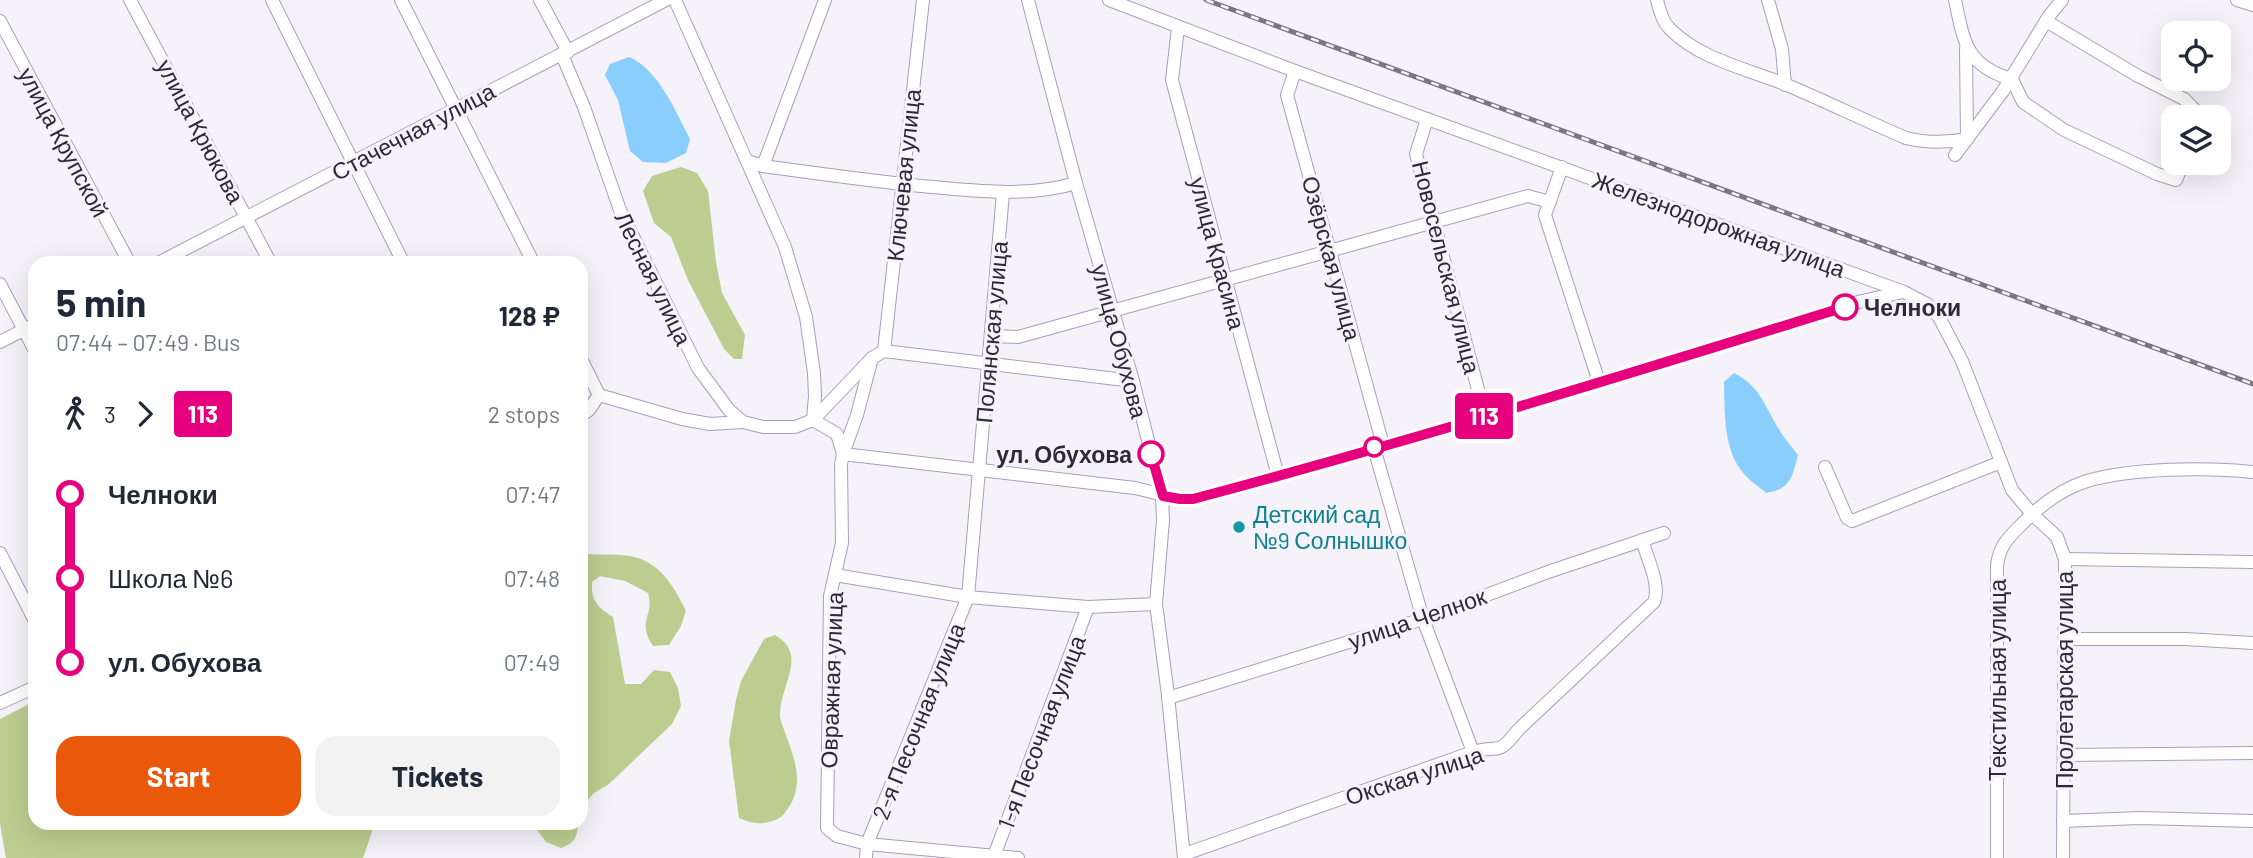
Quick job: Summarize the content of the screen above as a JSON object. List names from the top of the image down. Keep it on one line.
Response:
{"streets":{"street":["улица Крюкова","Стачечная улица","улица Крупской","Ключевая улица","Железнодорожная улица","улица Красина","Озёрская улица","Новосельская улица","Лесная улица","Полянская улица","улица Обухова","улица Челнок","Овражная улица","Текстильная улица","Пролетарская улица","2-я Песочная улица","1-я Песочная улица","Окская улица"]},"crossings":[["улица Крюкова","Стачечная улица"],["Стачечная улица","Лесная улица"],["Ключевая улица","Овражная улица"],["Железнодорожная улица","улица Красина"],["Железнодорожная улица","Озёрская улица"],["Железнодорожная улица","Новосельская улица"],["Железнодорожная улица","Текстильная улица"],["Железнодорожная улица","Пролетарская улица"],["Озёрская улица","улица Челнок"],["Озёрская улица","Окская улица"],["Полянская улица","2-я Песочная улица"],["улица Обухова","улица Челнок"],["улица Обухова","Окская улица"],["улица Челнок","Окская улица"],["Овражная улица","2-я Песочная улица"],["Текстильная улица","Пролетарская улица"]],"places":["Челноки","ул. Обухова","Детский сад №9 Солнышко"],"lines":["bus line 113"],"page":{"on_map":"113","heading":["5 min","07:44 – 07:49 · Bus","128 ₽"],"legs":["3","113","2 stops"],"list":[{"name":"Челноки","value":"07:47"},{"name":"Школа №6","value":"07:48"},{"name":"ул. Обухова","value":"07:49"}],"buttons":["Start","Tickets"]}}
